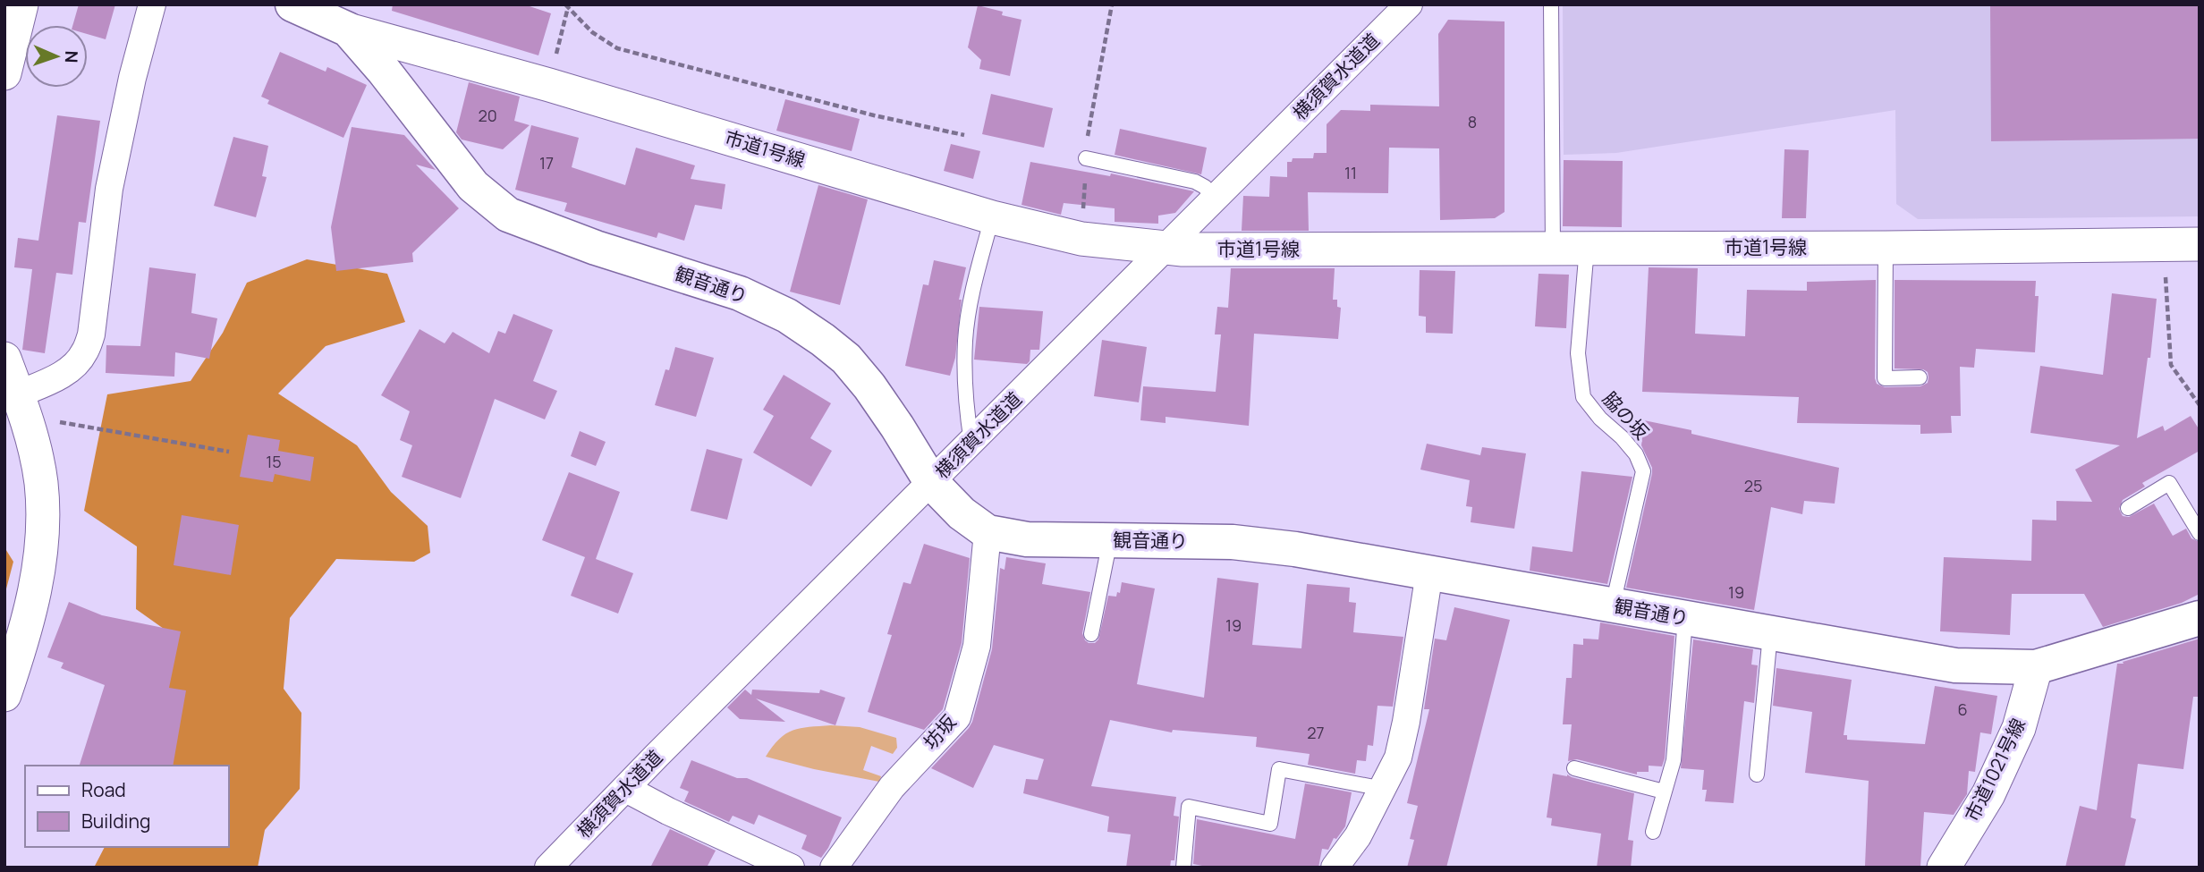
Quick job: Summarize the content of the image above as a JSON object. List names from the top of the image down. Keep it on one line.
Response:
{"streets":{"main road":["観音通り"],"street":["横須賀水道道","市道1号線","坊坂","市道1021号線"],"lane":["脇の坂"]},"crossings":[["横須賀水道道","市道1号線"],["横須賀水道道","観音通り"],["市道1号線","観音通り"],["市道1号線","脇の坂"],["観音通り","脇の坂"],["観音通り","坊坂"],["観音通り","市道1021号線"]],"house_numbers":["20","8","17","11","15","25","19","19","6","27"],"legend":["Road","Building"],"north":"right"}
